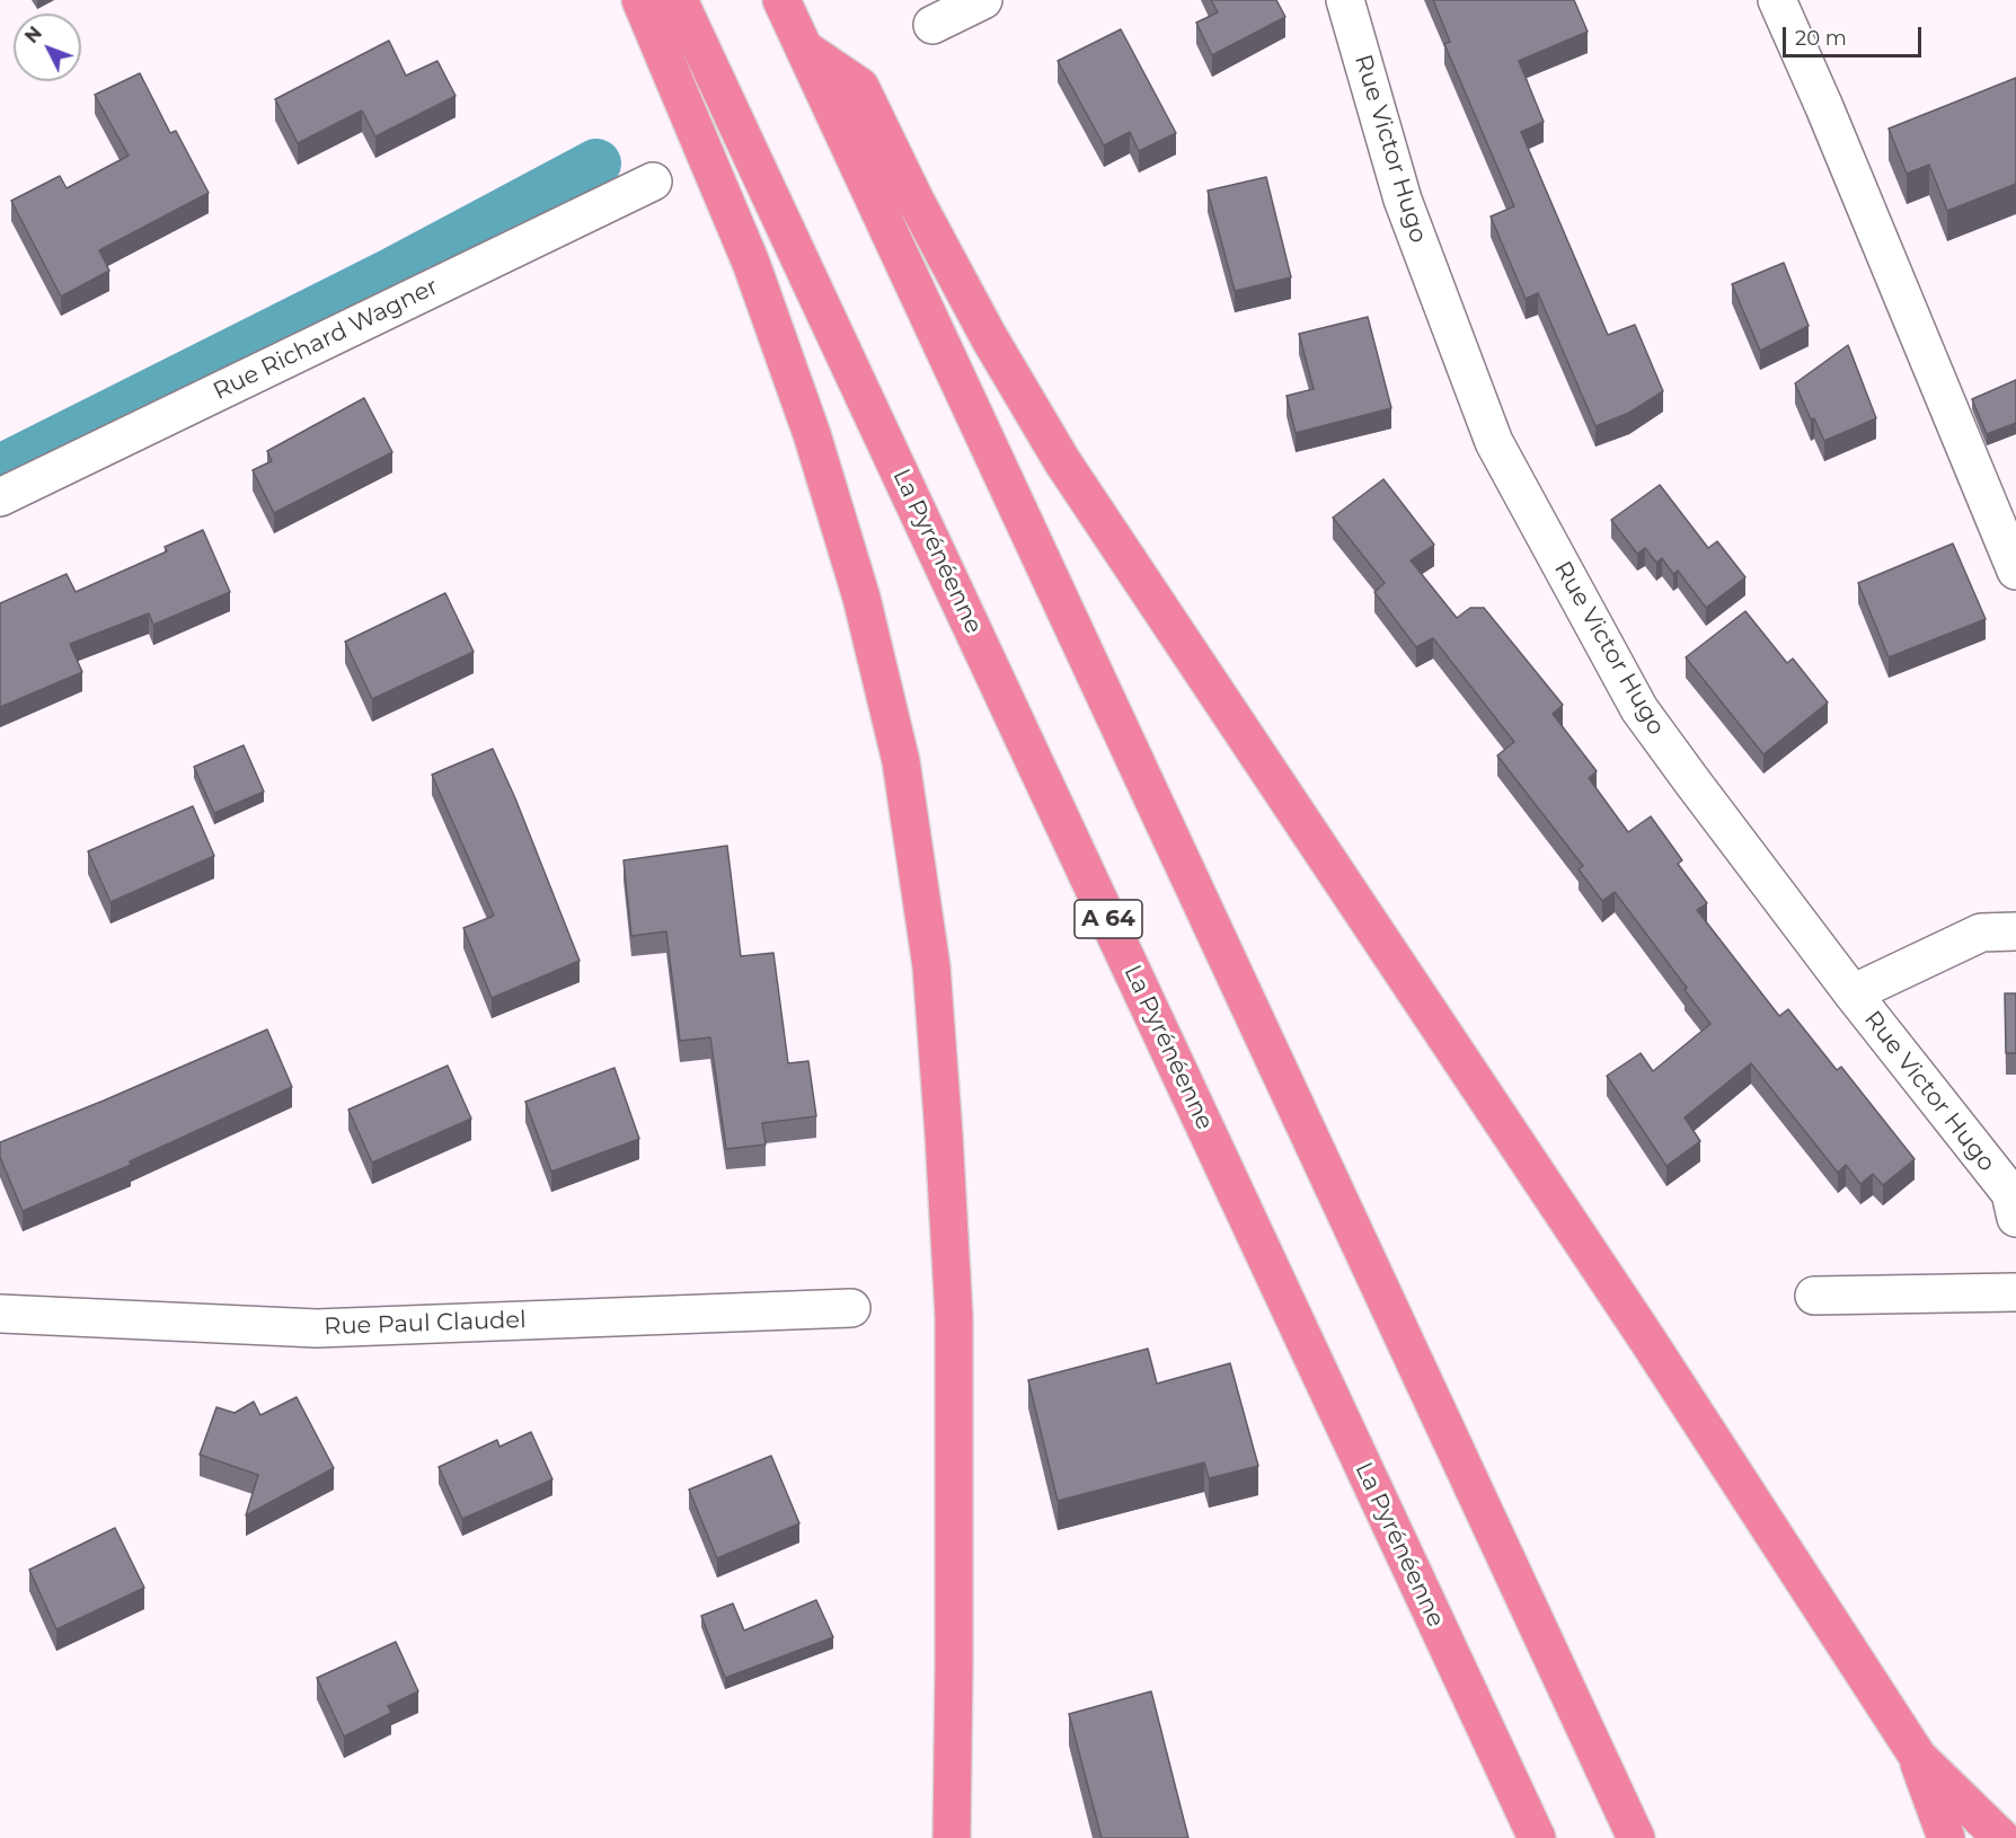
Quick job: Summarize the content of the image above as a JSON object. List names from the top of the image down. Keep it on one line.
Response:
{"streets":{"highway":["La Pyrénéenne","A 64"],"street":["Rue Victor Hugo","Rue Richard Wagner","Rue Paul Claudel"]},"scale_bar":"20 m","north":"top left"}
